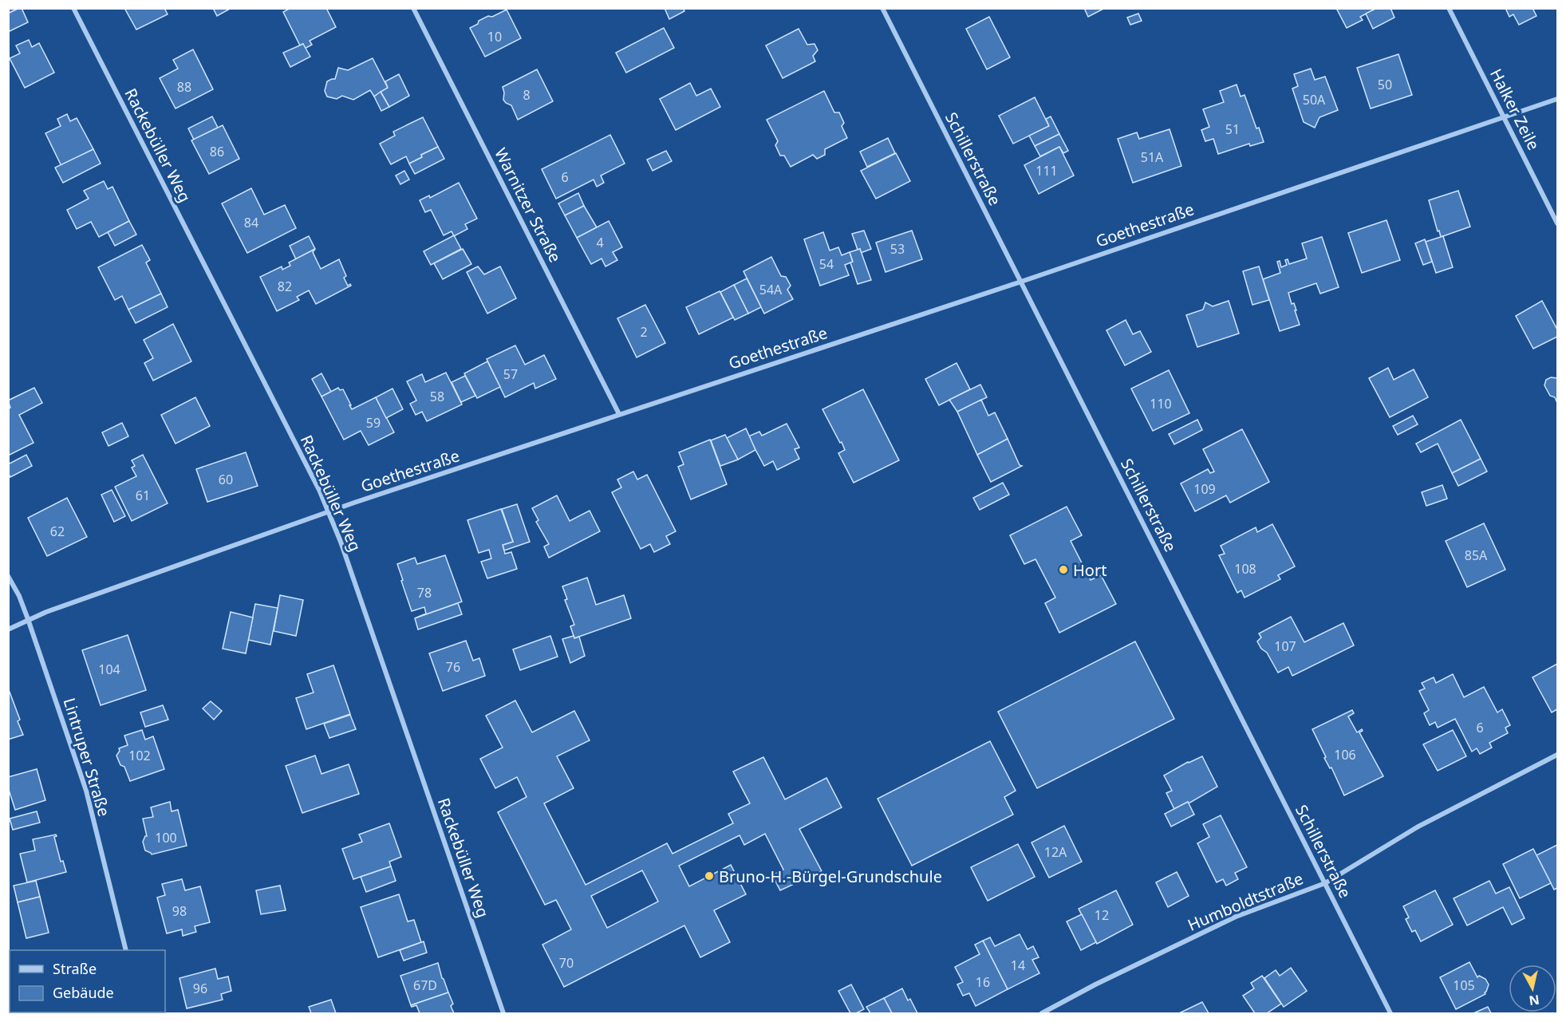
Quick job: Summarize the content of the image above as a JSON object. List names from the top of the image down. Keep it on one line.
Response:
{"streets":{"street":["Halker Zeile","Rackebüller Weg","Schillerstraße","Warnitzer Straße","Goethestraße","Lintruper Straße","Humboldtstraße"]},"crossings":[["Halker Zeile","Goethestraße"],["Rackebüller Weg","Goethestraße"],["Schillerstraße","Goethestraße"],["Schillerstraße","Humboldtstraße"],["Warnitzer Straße","Goethestraße"],["Goethestraße","Lintruper Straße"]],"places":["Hort","Bruno-H.-Bürgel-Grundschule"],"house_numbers":["10","50","88","8","50A","51","86","51A","111","6","84","4","53","54","82","54A","2","57","58","110","59","60","109","61","62","85A","108","78","107","76","104","6","106","102","100","12A","98","12","70","14","16","67D","105","96"],"legend":["Straße","Gebäude"],"north":"bottom"}
